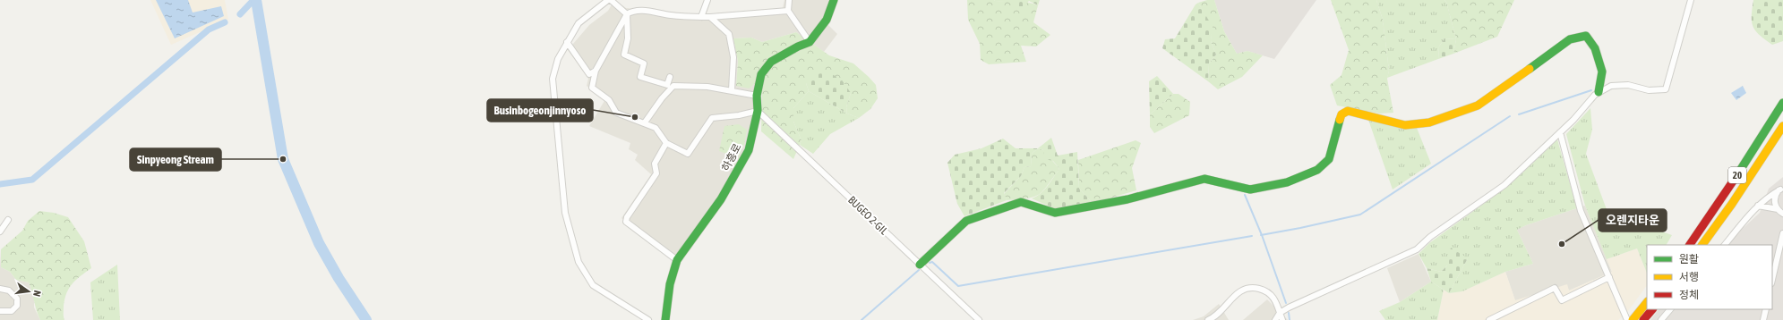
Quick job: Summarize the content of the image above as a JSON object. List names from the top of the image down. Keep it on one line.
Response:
{"streets":{"main road":["하흥로","20"],"street":["BUGEO 2-GIL"]},"crossings":[["하흥로","BUGEO 2-GIL"]],"places":["Businbogeonjinnyoso","Sinpyeong Stream","오렌지타운"],"legend":["원활","서행","정체"],"north":"right"}
